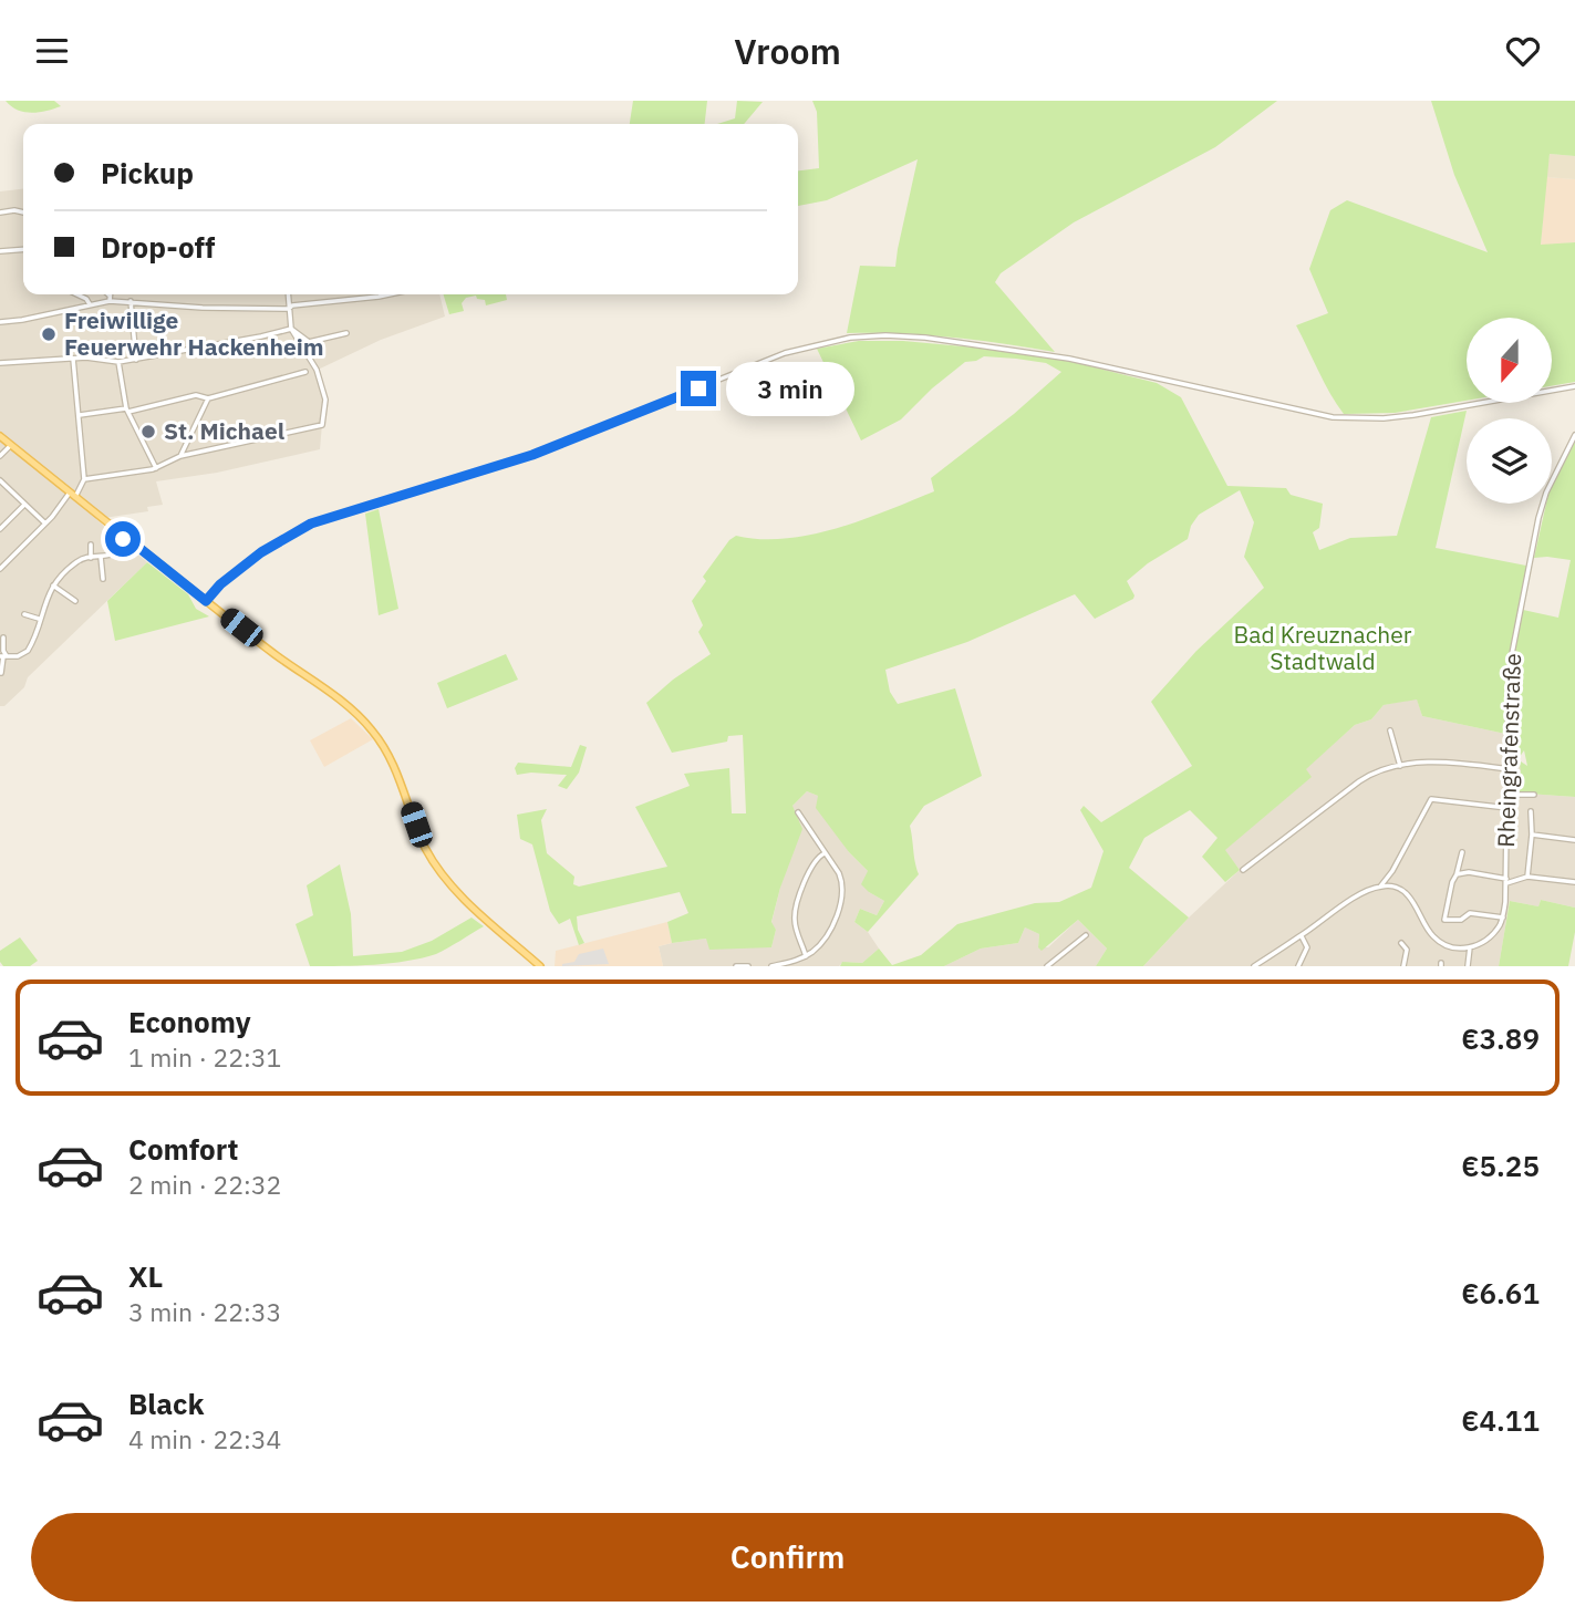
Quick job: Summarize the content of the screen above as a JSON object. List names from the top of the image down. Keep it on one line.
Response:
{"streets":{"street":["Rheingrafenstraße"]},"parks":["Bad Kreuznacher Stadtwald"],"places":["Freiwillige Feuerwehr Hackenheim","St. Michael"],"north":"bottom","page":{"header":"Vroom","banner":["Pickup","Drop-off"],"bubble":"3 min","list":[{"name":"Economy","note":"1 min · 22:31","value":"€3.89"},{"name":"Comfort","note":"2 min · 22:32","value":"€5.25"},{"name":"XL","note":"3 min · 22:33","value":"€6.61"},{"name":"Black","note":"4 min · 22:34","value":"€4.11"}],"buttons":"Confirm"}}
